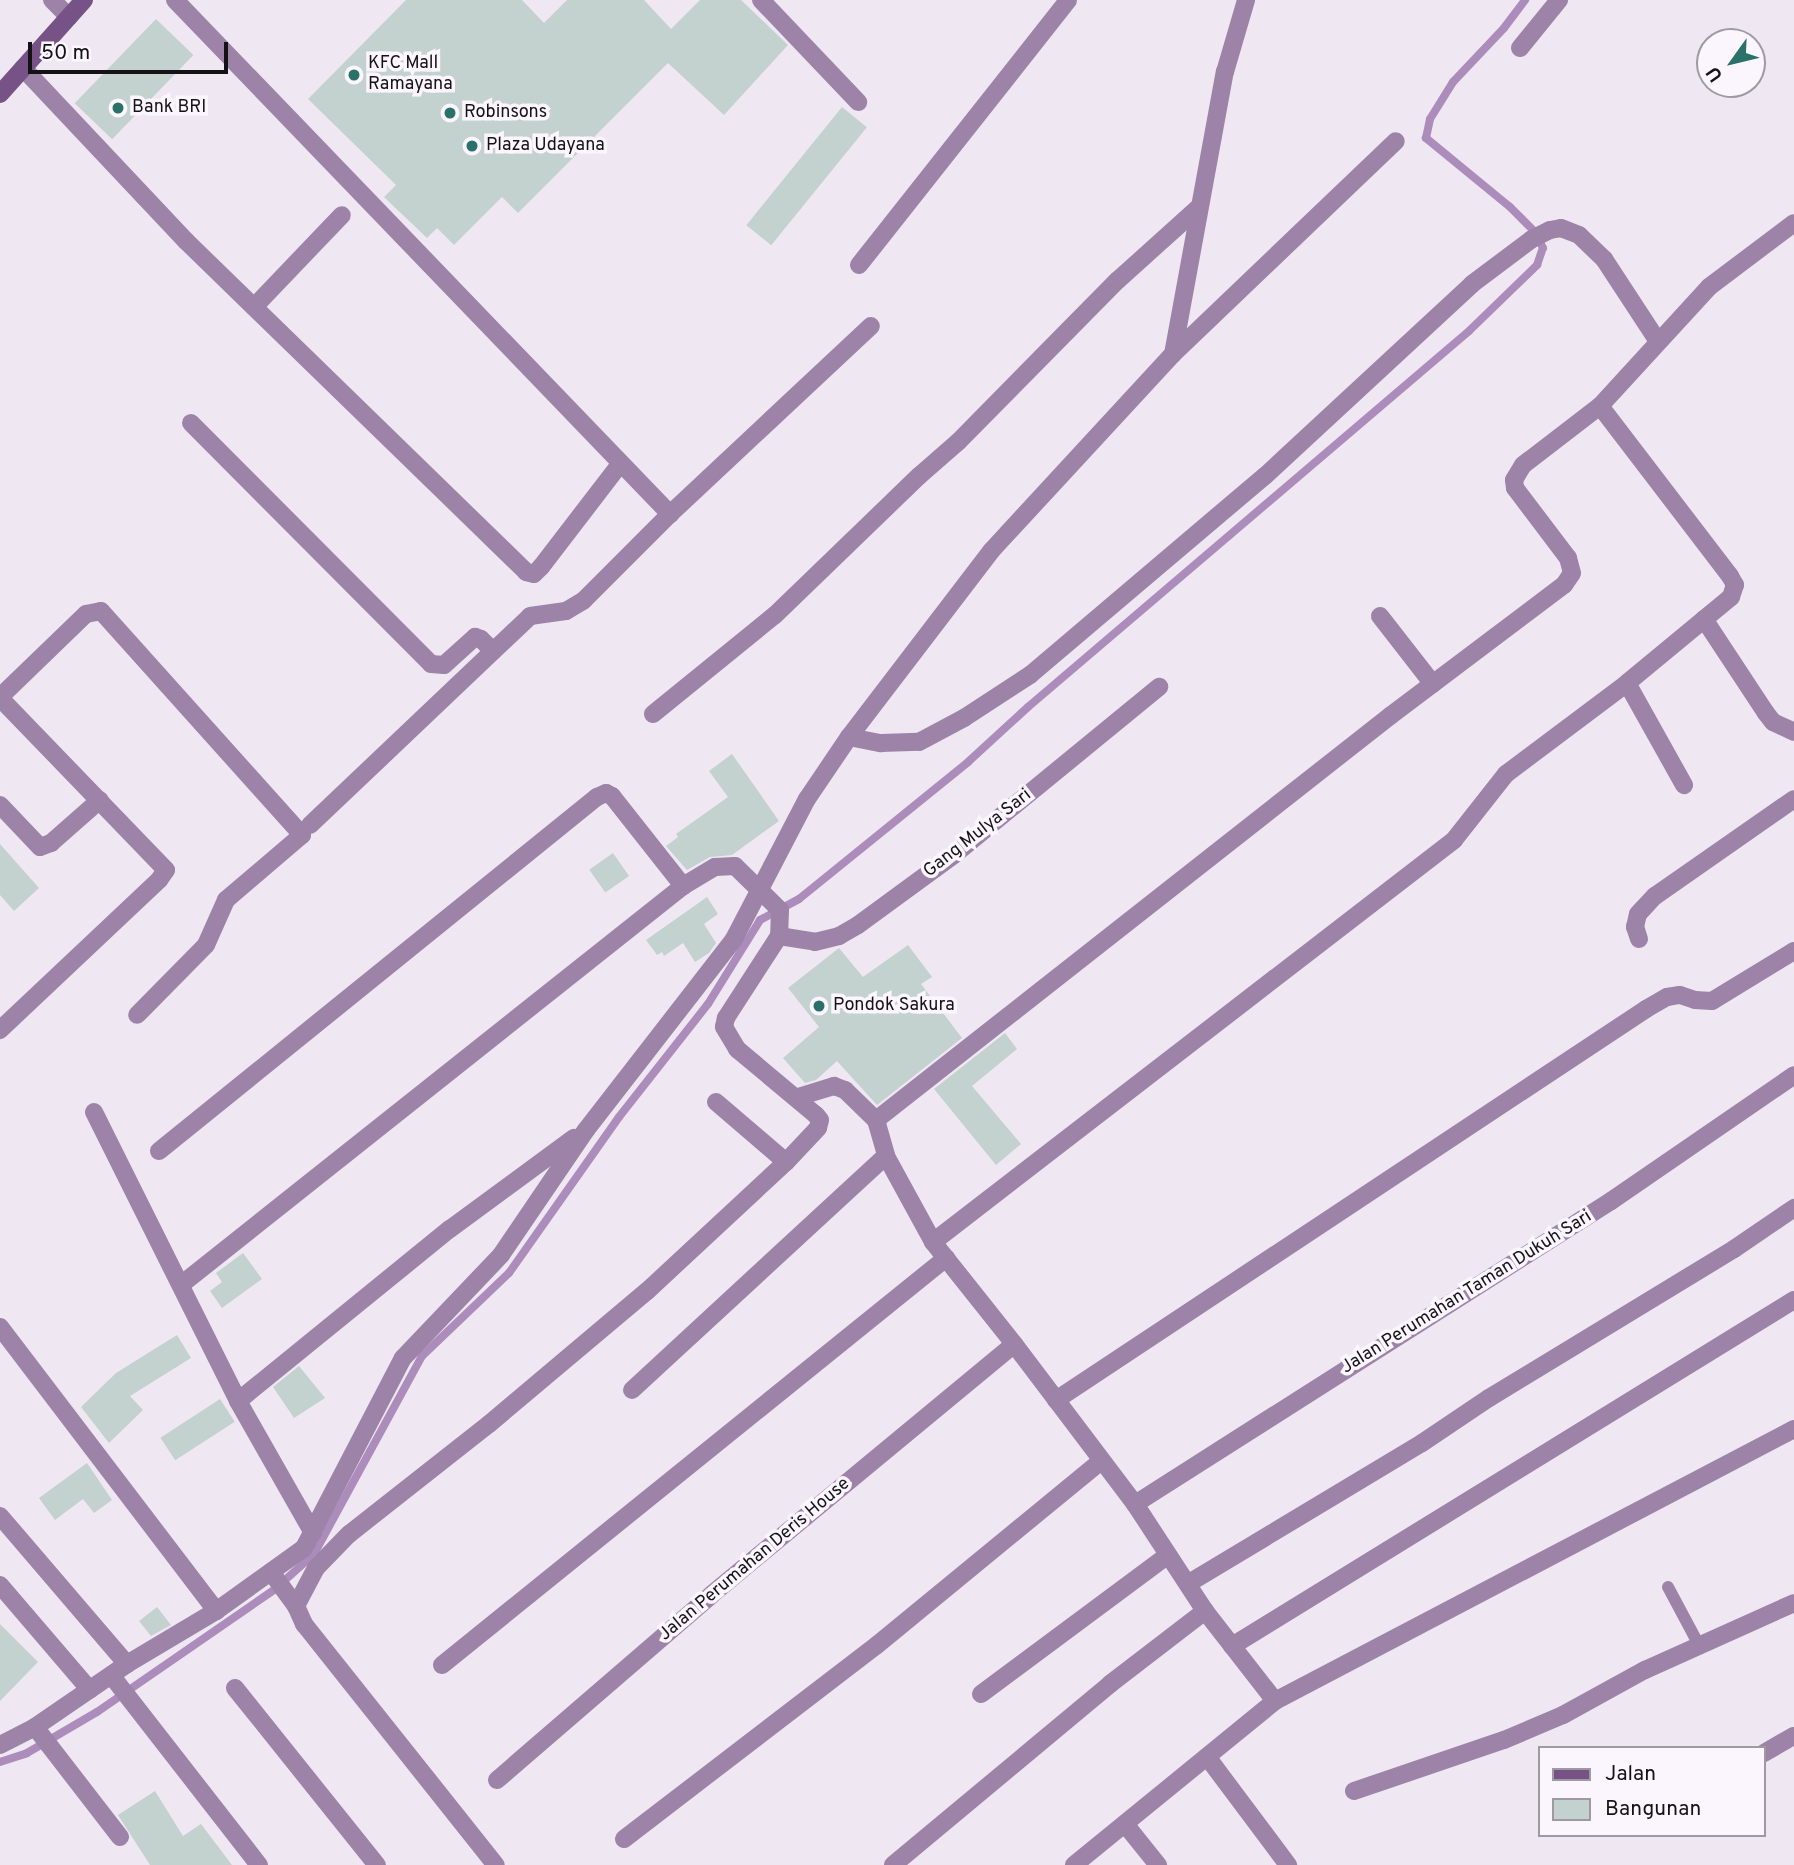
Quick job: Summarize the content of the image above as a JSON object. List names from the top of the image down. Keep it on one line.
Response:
{"streets":{"street":["Gang Mulya Sari","Jalan Perumahan Taman Dukuh Sari","Jalan Perumahan Deris House"]},"places":["KFC Mall Ramayana","Bank BRI","Robinsons","Plaza Udayana","Pondok Sakura"],"legend":["Jalan","Bangunan"],"scale_bar":"50 m","north":"bottom left"}
